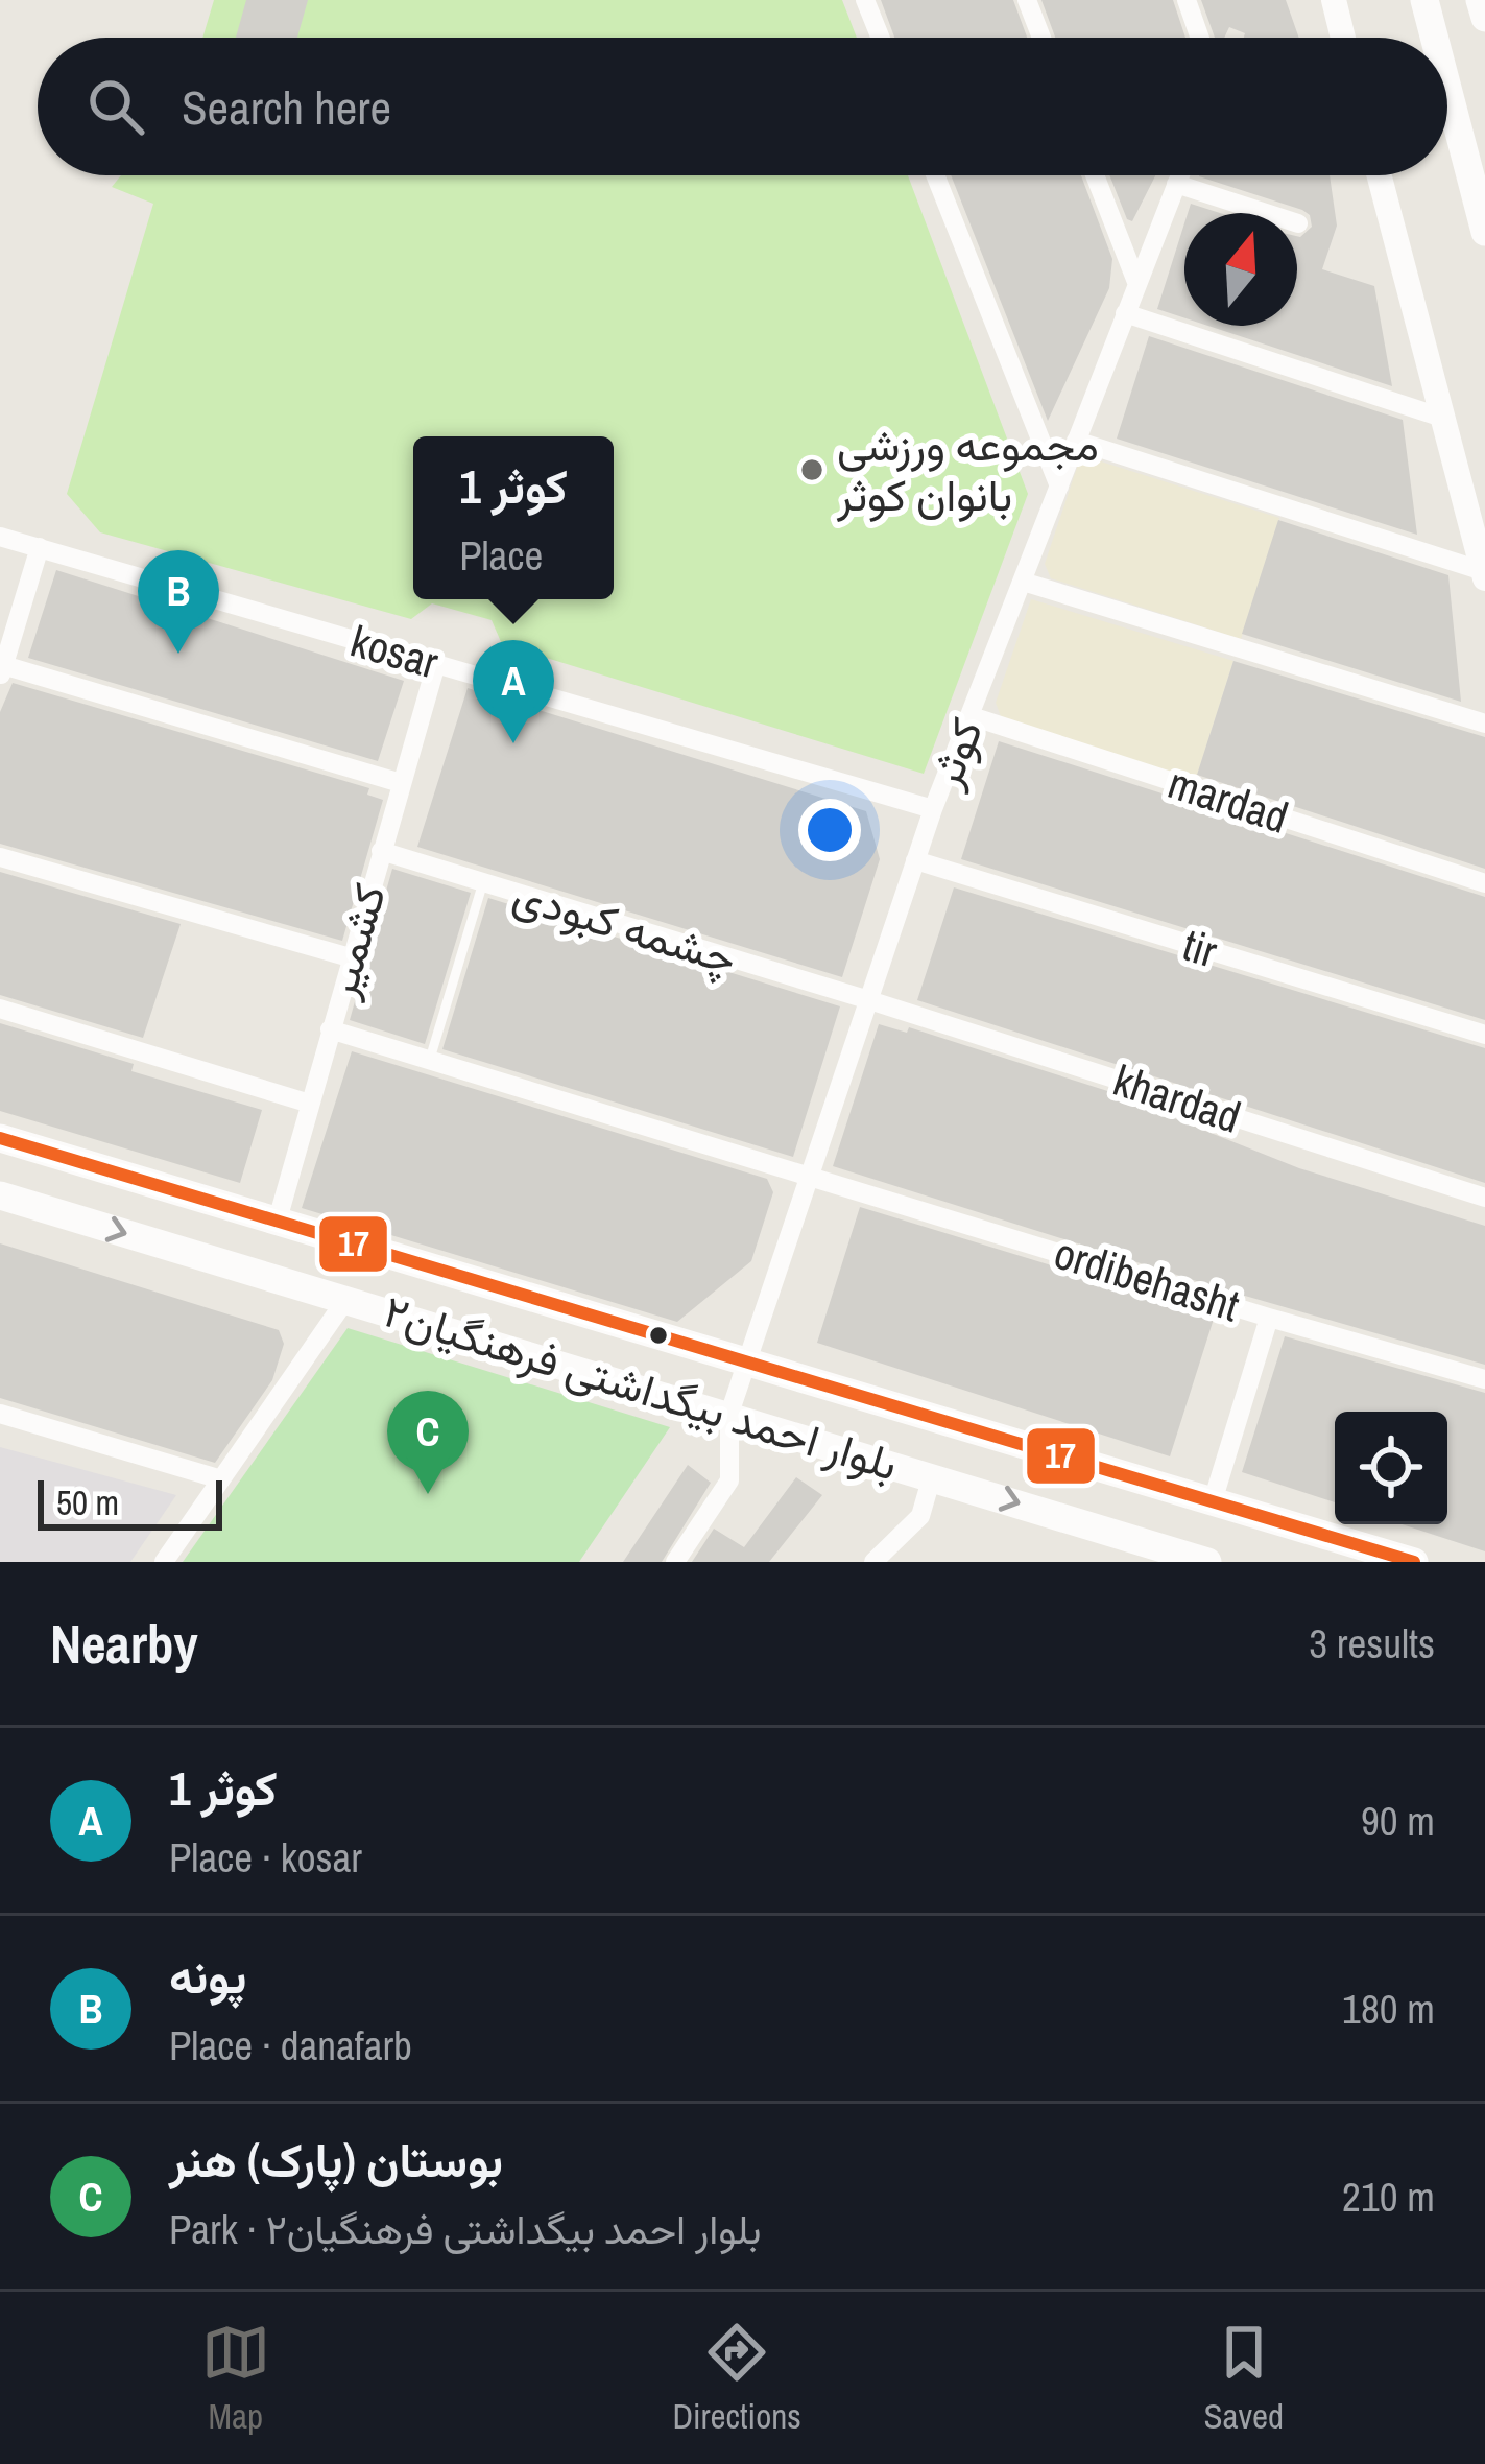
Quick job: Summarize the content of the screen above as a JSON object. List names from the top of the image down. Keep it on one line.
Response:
{"streets":{"main road":["بلوار احمد بیگداشتی فرهنگیان۲"],"street":["kosar","کوثر","mardad","چشمه کبودی","کشمیر","tir","khardad","ordibehasht"]},"crossings":[["kosar","کوثر"],["kosar","کشمیر"],["کوثر","mardad"],["کوثر","چشمه کبودی"],["کوثر","tir"],["کوثر","khardad"],["کوثر","ordibehasht"],["کوثر","بلوار احمد بیگداشتی فرهنگیان۲"],["چشمه کبودی","کشمیر"],["چشمه کبودی","khardad"],["کشمیر","ordibehasht"],["کشمیر","بلوار احمد بیگداشتی فرهنگیان۲"]],"places":["مجموعه ورزشی بانوان کوثر"],"lines":["transit line 17"],"scale_bar":"50 m","north":"top","page":{"search":"Search here","popup":["کوثر 1","Place"],"pins":["B","A","C"],"scale":"50 m","heading":["Nearby","3 results"],"list":[{"mark":"A","name":"کوثر 1","note":"Place · kosar","value":"90 m"},{"mark":"B","name":"پونه","note":"Place · danafarb","value":"180 m"},{"mark":"C","name":"بوستان (پارک) هنر","note":"Park · بلوار احمد بیگداشتی فرهنگیان۲","value":"210 m"}],"nav":["Map","Directions","Saved"]}}
